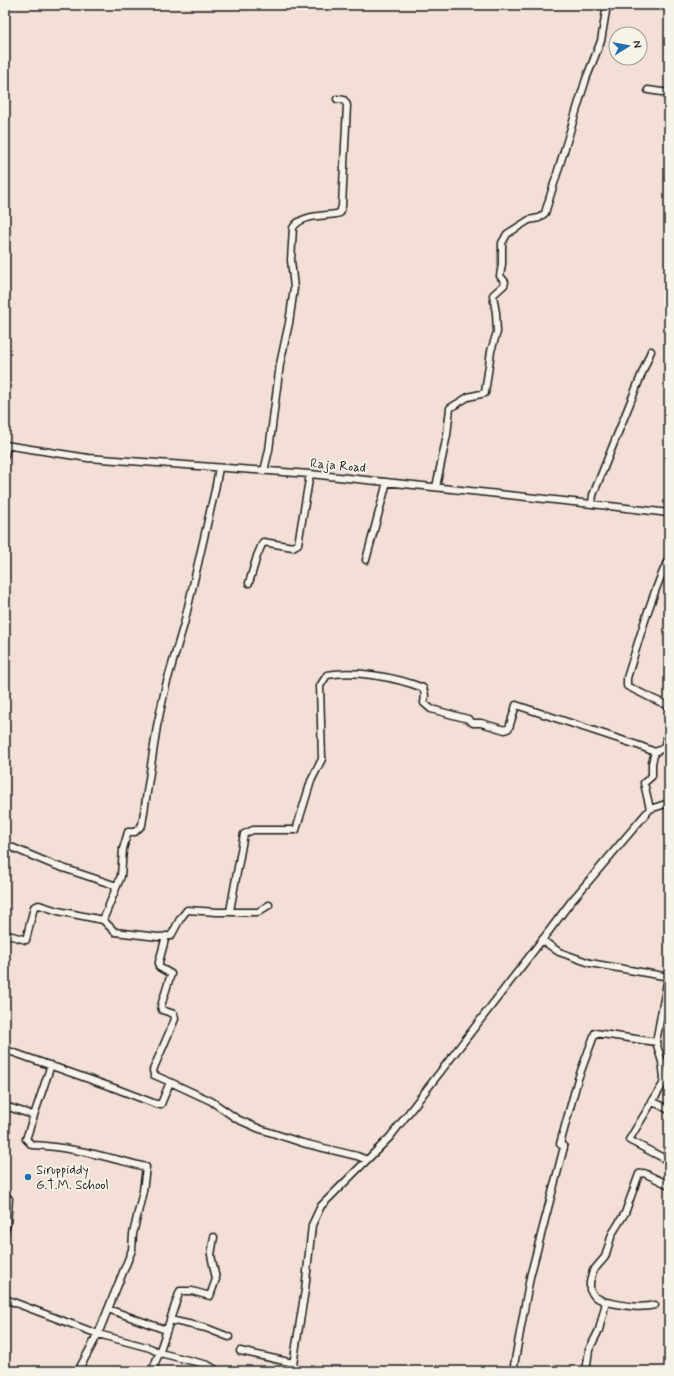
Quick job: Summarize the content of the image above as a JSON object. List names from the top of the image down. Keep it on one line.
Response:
{"streets":{"street":["Raja Road"]},"places":["Siruppiddy G.T.M. School"],"north":"right"}
